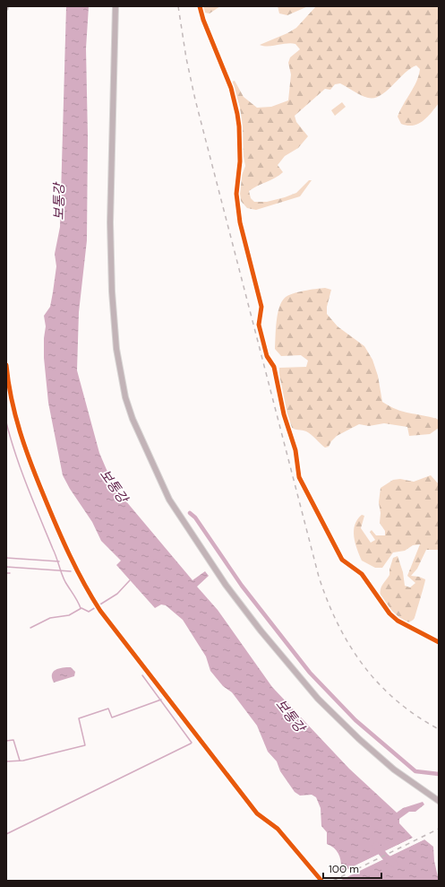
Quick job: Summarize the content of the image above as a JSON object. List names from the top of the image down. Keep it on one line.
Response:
{"water":["보통강"],"scale_bar":"100 m"}
